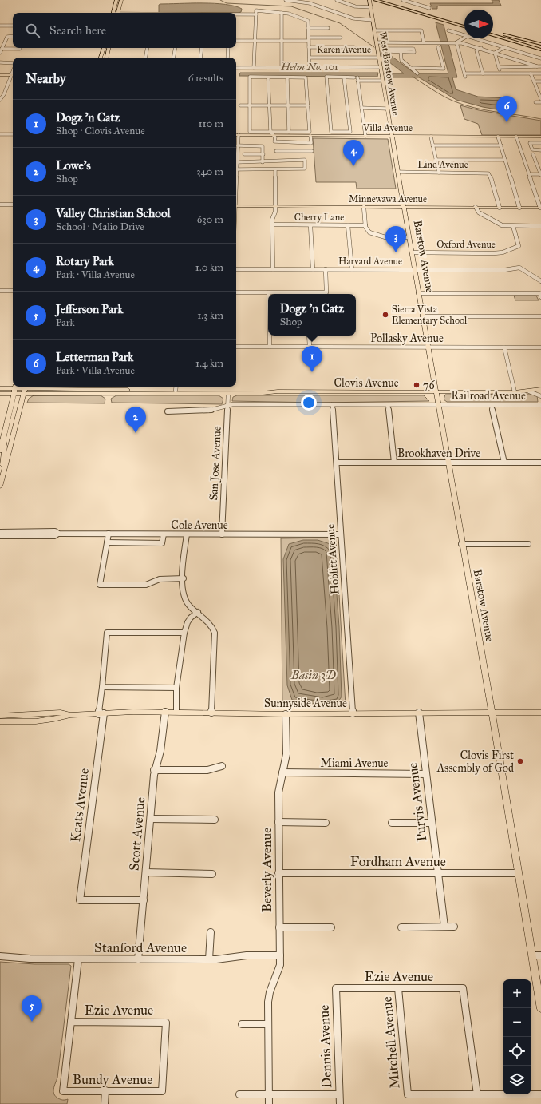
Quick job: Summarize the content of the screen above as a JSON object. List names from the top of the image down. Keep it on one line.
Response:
{"streets":{"main road":["West Barstow Avenue","Villa Avenue","Minnewawa Avenue","Barstow Avenue","Clovis Avenue","Sunnyside Avenue"],"street":["Karen Avenue","Lind Avenue","Cherry Lane","Oxford Avenue","Harvard Avenue","Pollasky Avenue","Railroad Avenue","Brookhaven Drive","San Jose Avenue","Cole Avenue","Hoblitt Avenue","Miami Avenue","Purvis Avenue","Keats Avenue","Scott Avenue","Fordham Avenue","Beverly Avenue","Stanford Avenue","Ezie Avenue","Mitchell Avenue","Dennis Avenue","Bundy Avenue"]},"crossings":[["Karen Avenue","West Barstow Avenue"],["West Barstow Avenue","Villa Avenue"],["West Barstow Avenue","Lind Avenue"],["West Barstow Avenue","Minnewawa Avenue"],["West Barstow Avenue","Barstow Avenue"],["Lind Avenue","Minnewawa Avenue"],["Minnewawa Avenue","Barstow Avenue"],["Oxford Avenue","Barstow Avenue"],["Barstow Avenue","Harvard Avenue"],["Barstow Avenue","Pollasky Avenue"],["Barstow Avenue","Clovis Avenue"],["Barstow Avenue","Railroad Avenue"],["Barstow Avenue","Brookhaven Drive"],["Barstow Avenue","Sunnyside Avenue"],["Barstow Avenue","Fordham Avenue"],["Clovis Avenue","San Jose Avenue"],["Railroad Avenue","San Jose Avenue"],["Railroad Avenue","Hoblitt Avenue"],["Brookhaven Drive","Hoblitt Avenue"],["San Jose Avenue","Cole Avenue"],["Cole Avenue","Hoblitt Avenue"],["Hoblitt Avenue","Sunnyside Avenue"],["Sunnyside Avenue","Purvis Avenue"],["Sunnyside Avenue","Keats Avenue"],["Sunnyside Avenue","Scott Avenue"],["Sunnyside Avenue","Beverly Avenue"],["Miami Avenue","Purvis Avenue"],["Miami Avenue","Beverly Avenue"],["Purvis Avenue","Fordham Avenue"],["Keats Avenue","Scott Avenue"],["Scott Avenue","Stanford Avenue"],["Fordham Avenue","Beverly Avenue"],["Beverly Avenue","Stanford Avenue"],["Ezie Avenue","Mitchell Avenue"],["Ezie Avenue","Dennis Avenue"],["Ezie Avenue","Bundy Avenue"]],"water":["Helm No. 101","Basin 3D"],"places":["Sierra Vista Elementary School","76","Clovis First Assembly of God"],"north":"right","page":{"search":"Search here","heading":["Nearby","6 results"],"pins":["6","4","3","1","2","5"],"list":[{"mark":"1","name":"Dogz 'n Catz","note":"Shop · Clovis Avenue","value":"110 m"},{"mark":"2","name":"Lowe's","note":"Shop","value":"340 m"},{"mark":"3","name":"Valley Christian School","note":"School · Malio Drive","value":"630 m"},{"mark":"4","name":"Rotary Park","note":"Park · Villa Avenue","value":"1.0 km"},{"mark":"5","name":"Jefferson Park","note":"Park","value":"1.3 km"},{"mark":"6","name":"Letterman Park","note":"Park · Villa Avenue","value":"1.4 km"}],"popup":["Dogz 'n Catz","Shop"],"map_buttons":["+","−"]}}
